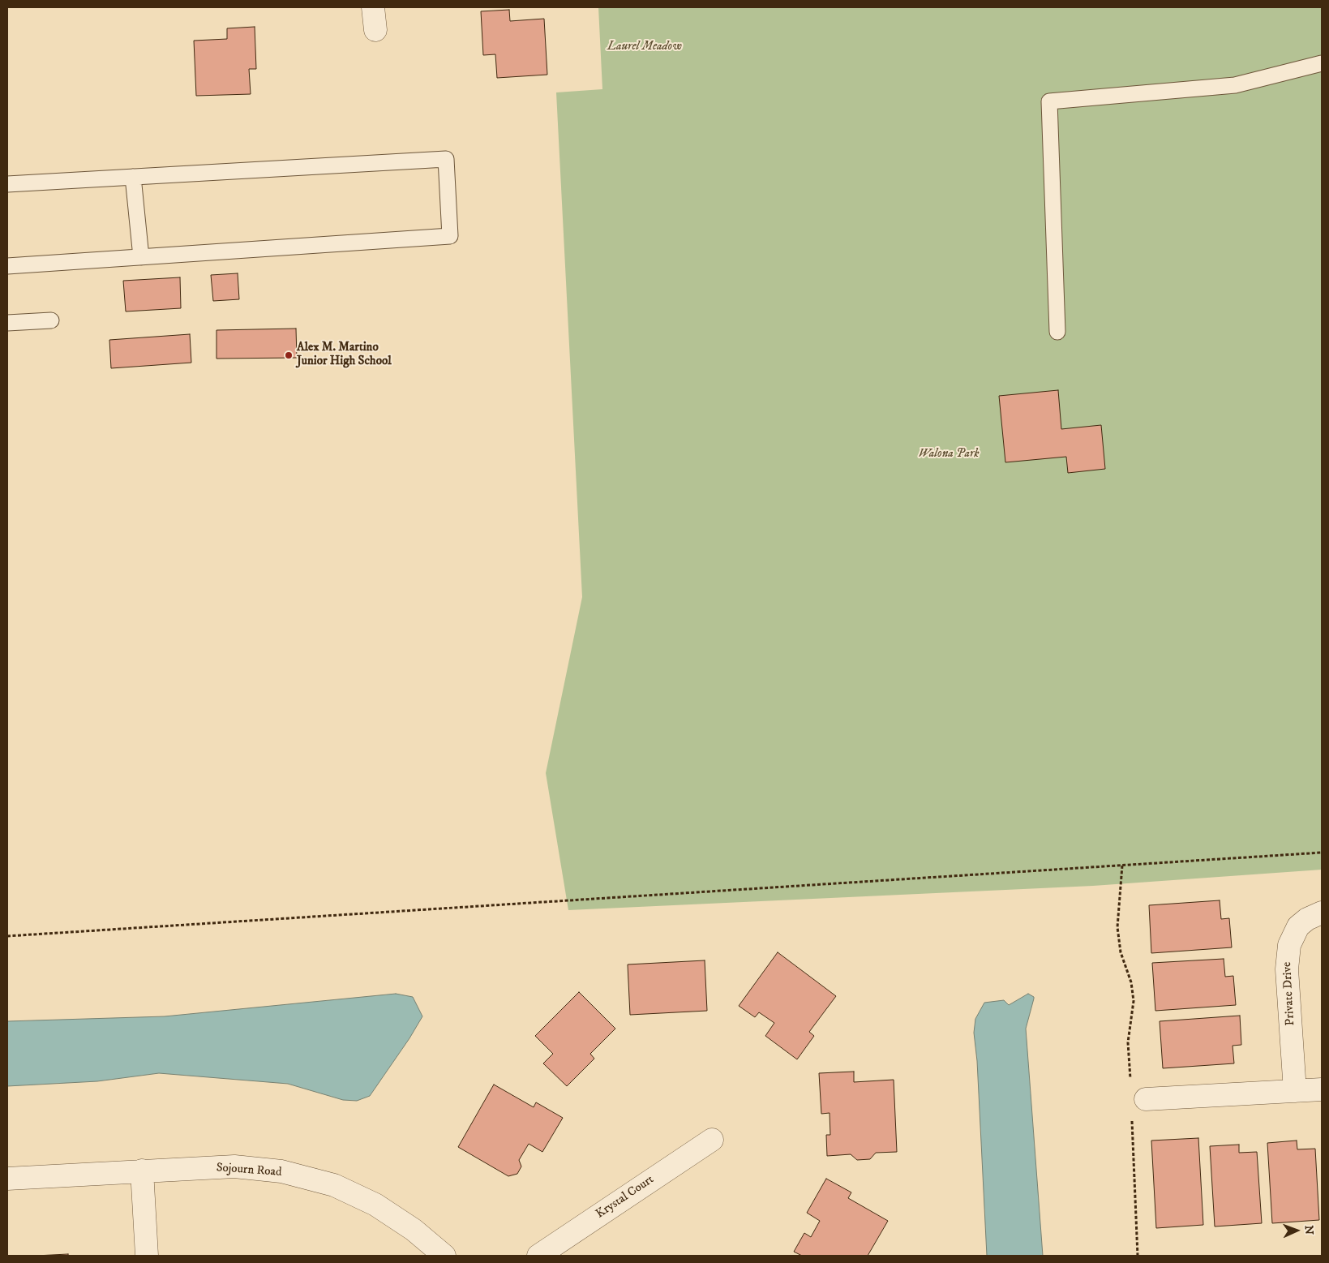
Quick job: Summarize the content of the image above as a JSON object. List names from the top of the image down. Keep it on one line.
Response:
{"streets":{"street":["Private Drive","Sojourn Road","Krystal Court"]},"parks":["Laurel Meadow","Walona Park"],"places":["Alex M. Martino Junior High School"],"north":"right"}
